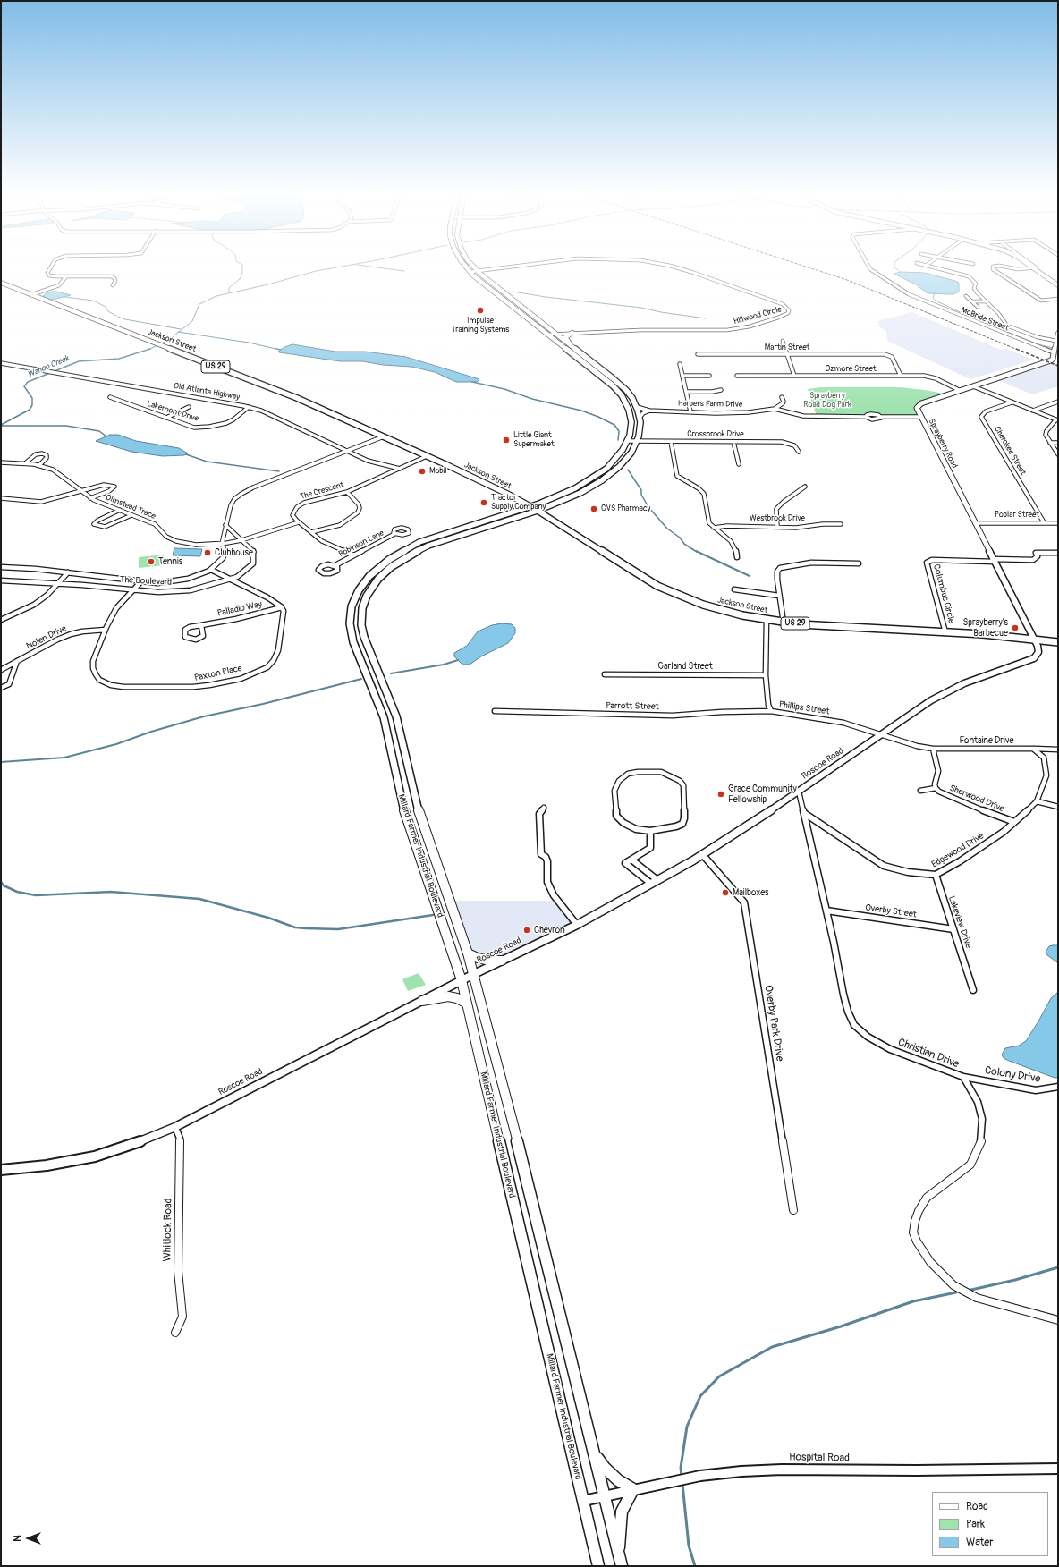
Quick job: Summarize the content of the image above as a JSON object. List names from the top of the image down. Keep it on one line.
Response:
{"streets":{"main road":["Jackson Street","US 29","Millard Farmer Industrial Boulevard"],"street":["Hillwood Circle","McBride Street","Martin Street","Ozmore Street","Old Atlanta Highway","Harpers Farm Drive","Lakemont Drive","Crossbrook Drive","Sprayberry Road","Cherokee Street","The Crescent","Olmstead Trace","Poplar Street","Westbrook Drive","Robinson Lane","The Boulevard","Columbus Circle","Palladio Way","Nolen Drive","Garland Street","Paxton Place","Parrott Street","Phillips Street","Fontaine Drive","Roscoe Road","Sherwood Drive","Edgewood Drive","Overby Street","Lakeview Drive","Overby Park Drive","Christian Drive","Colony Drive","Whitlock Road","Hospital Road"]},"crossings":[["Hillwood Circle","Millard Farmer Industrial Boulevard"],["McBride Street","Sprayberry Road"],["Jackson Street","Sprayberry Road"],["Jackson Street","The Crescent"],["Jackson Street","The Boulevard"],["Jackson Street","Columbus Circle"],["Jackson Street","Phillips Street"],["Jackson Street","Roscoe Road"],["Jackson Street","Millard Farmer Industrial Boulevard"],["Martin Street","Ozmore Street"],["Ozmore Street","Sprayberry Road"],["Old Atlanta Highway","Lakemont Drive"],["Old Atlanta Highway","The Crescent"],["Old Atlanta Highway","The Boulevard"],["Harpers Farm Drive","Millard Farmer Industrial Boulevard"],["Crossbrook Drive","Millard Farmer Industrial Boulevard"],["Sprayberry Road","Poplar Street"],["Sprayberry Road","Columbus Circle"],["Sprayberry Road","Roscoe Road"],["Cherokee Street","Poplar Street"],["The Crescent","Olmstead Trace"],["Olmstead Trace","The Boulevard"],["The Boulevard","Paxton Place"],["Palladio Way","Paxton Place"],["Nolen Drive","Paxton Place"],["Garland Street","Phillips Street"],["Parrott Street","Phillips Street"],["Phillips Street","Fontaine Drive"],["Phillips Street","Roscoe Road"],["Fontaine Drive","Roscoe Road"],["Fontaine Drive","Sherwood Drive"],["Roscoe Road","Millard Farmer Industrial Boulevard"],["Roscoe Road","Overby Park Drive"],["Roscoe Road","Christian Drive"],["Roscoe Road","Whitlock Road"],["Sherwood Drive","Edgewood Drive"],["Edgewood Drive","Lakeview Drive"],["Edgewood Drive","Christian Drive"],["Millard Farmer Industrial Boulevard","Hospital Road"],["Overby Street","Lakeview Drive"],["Overby Street","Christian Drive"],["Christian Drive","Colony Drive"]],"water":["Wahoo Creek"],"parks":["Sprayberry Road Dog Park"],"places":["Impulse Training Systems","Little Giant Supermaket","Mobil","Tractor Supply Company","CVS Pharmacy","Clubhouse","Tennis","Sprayberry's Barbecue","Grace Community Fellowship","Mailboxes","Chevron"],"legend":["Road","Park","Water"],"north":"left"}
